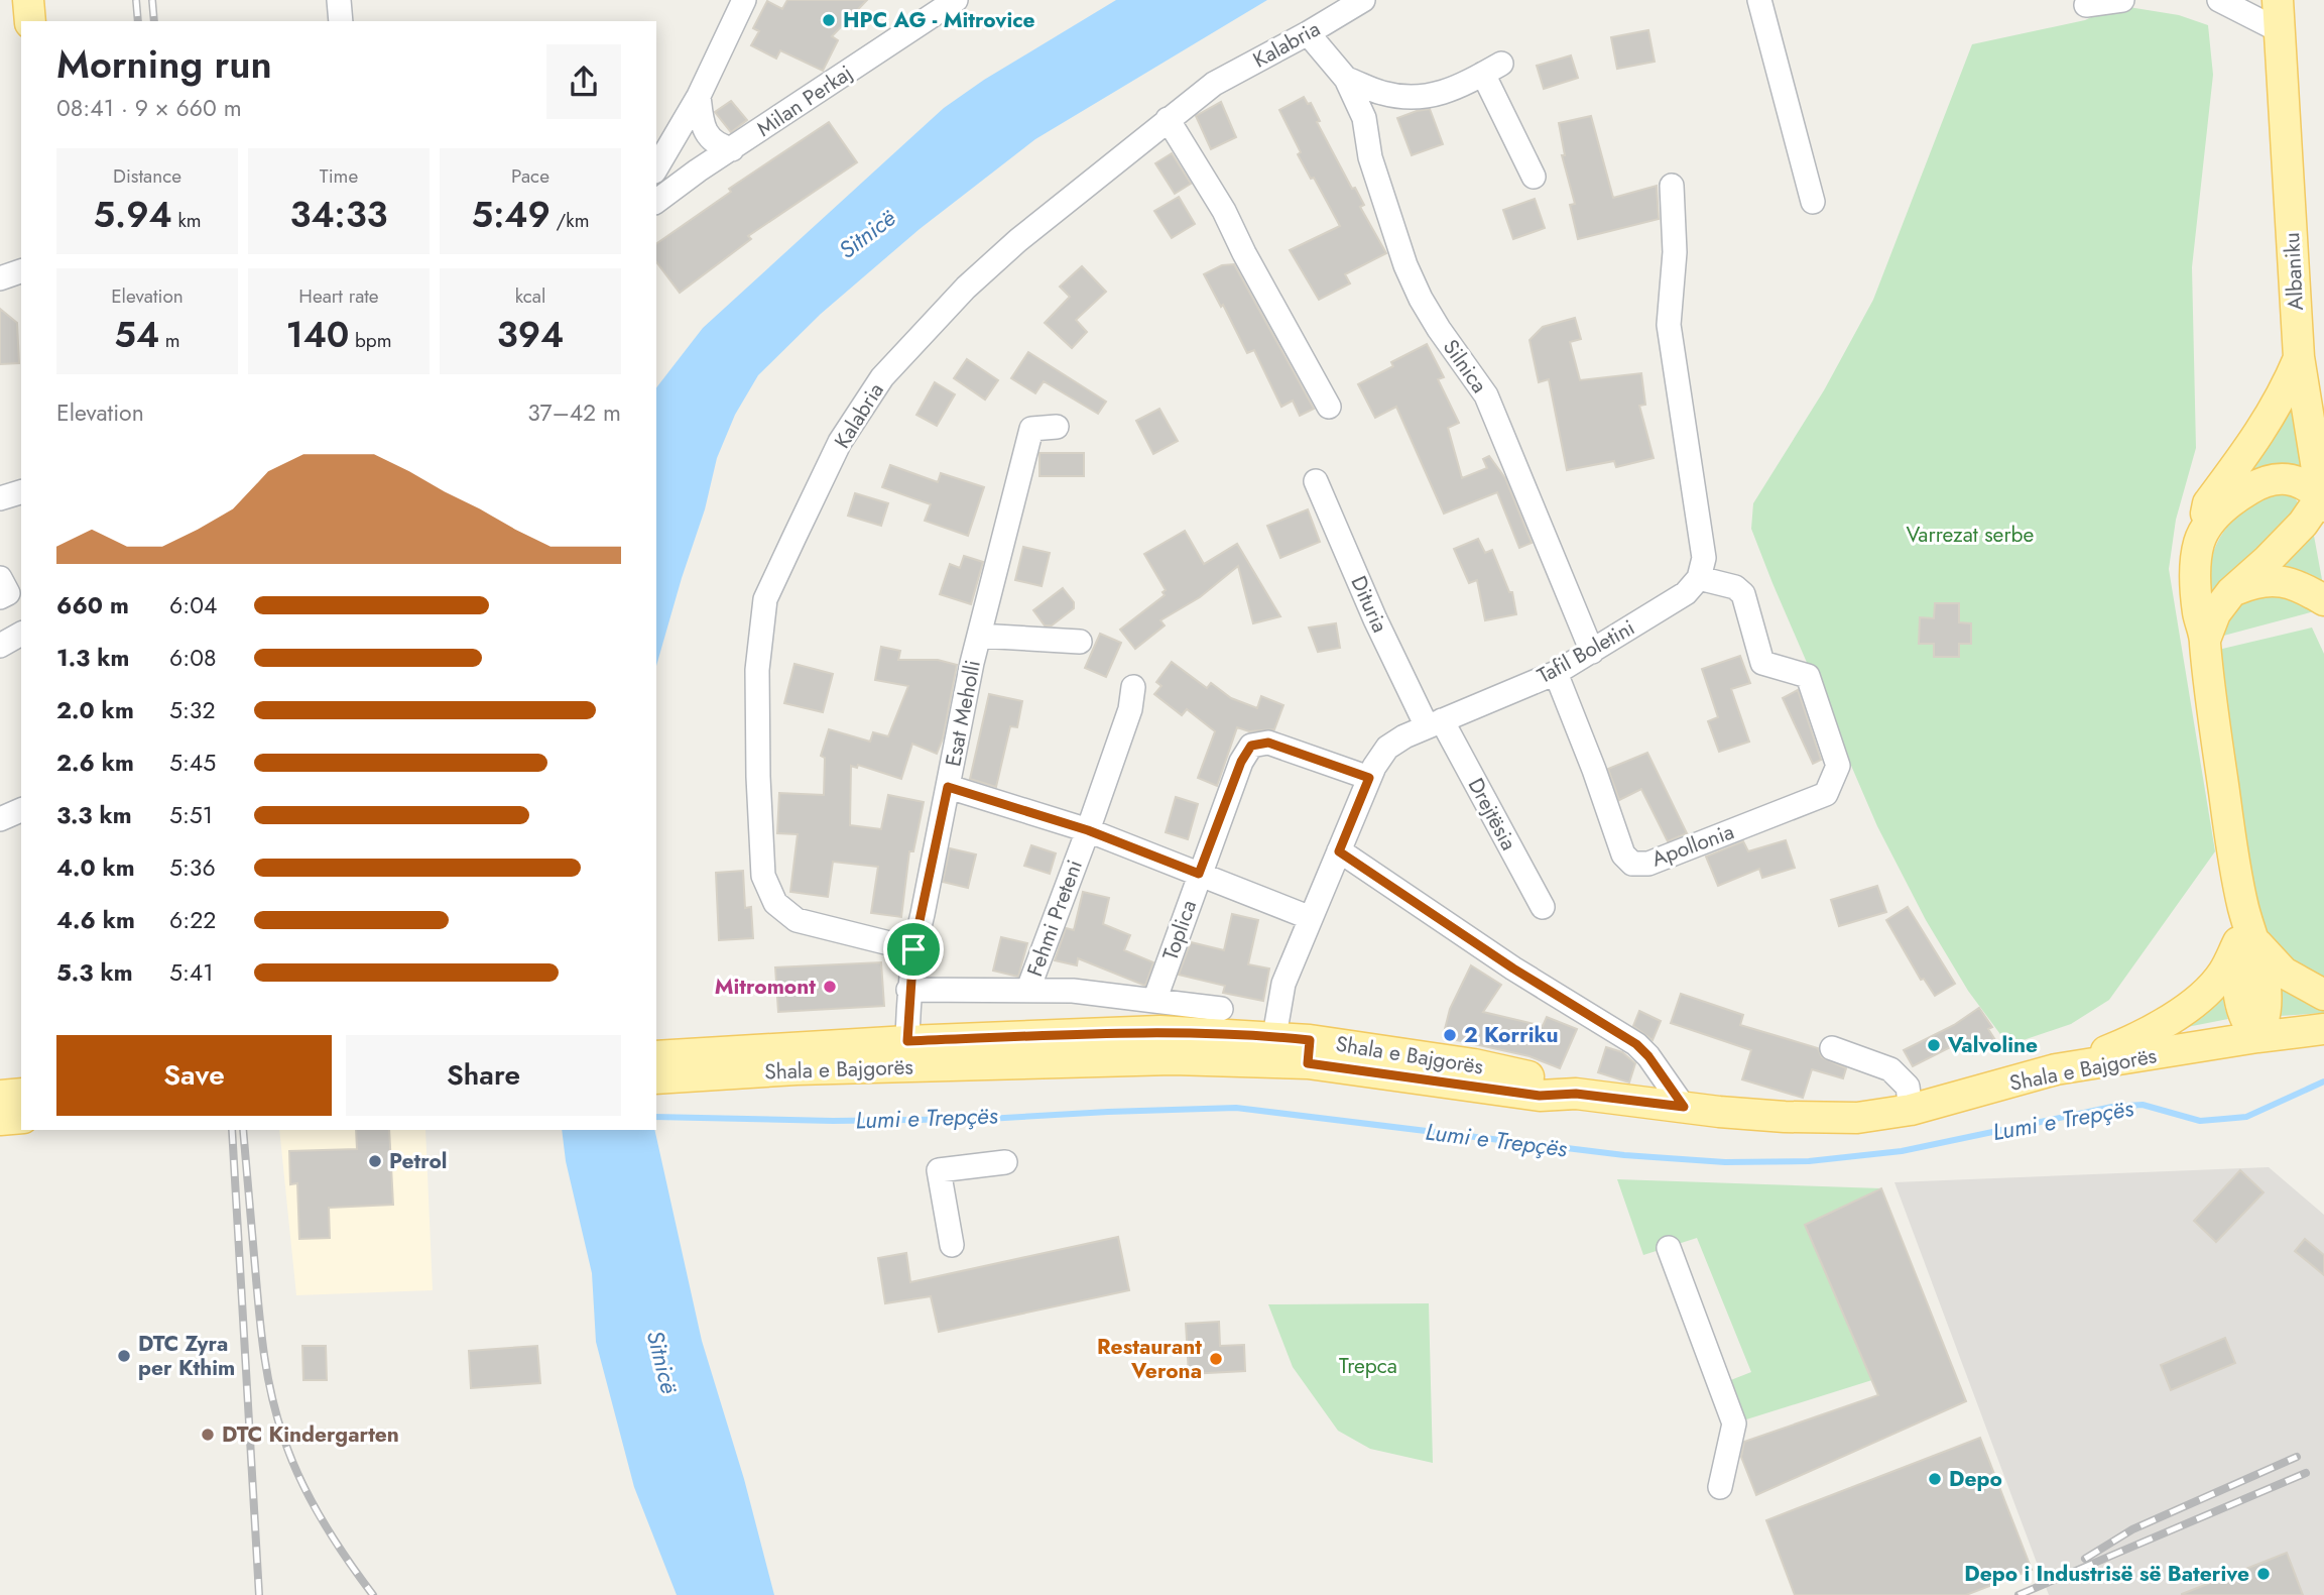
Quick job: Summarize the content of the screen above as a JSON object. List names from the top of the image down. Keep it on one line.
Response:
{"streets":{"main road":["Albaniku","Shala e Bajgorës"],"street":["Kalabria","Milan Perkaj","Silnica","Dituria","Tafil Boletini","Esat Meholli","Drejtësia","Apollonia","Fehmi Preteni","Toplica"]},"crossings":[["Kalabria","Silnica"],["Kalabria","Esat Meholli"],["Silnica","Tafil Boletini"],["Dituria","Tafil Boletini"],["Dituria","Drejtësia"],["Tafil Boletini","Drejtësia"],["Tafil Boletini","Apollonia"],["Tafil Boletini","Toplica"],["Tafil Boletini","Shala e Bajgorës"],["Esat Meholli","Shala e Bajgorës"]],"water":["Sitnicë","Lumi e Trepçës"],"parks":["Varrezat serbe","Trepca"],"places":["HPC AG - Mitrovice","Mitromont","2 Korriku","Valvoline","Petrol","DTC Zyra per Kthim","Restaurant Verona","DTC Kindergarten","Depo","Depo i Industrisë së Baterive"],"page":{"heading":["Morning run","08:41 · 9 × 660 m"],"stats":[["Distance","5.94 km"],["Time","34:33"],["Pace","5:49 /km"],["Elevation","54 m"],["Heart rate","140 bpm"],["kcal","394"]],"chart":["Elevation","37–42 m"],"list":[{"name":"660 m","note":"6:04"},{"name":"1.3 km","note":"6:08"},{"name":"2.0 km","note":"5:32"},{"name":"2.6 km","note":"5:45"},{"name":"3.3 km","note":"5:51"},{"name":"4.0 km","note":"5:36"},{"name":"4.6 km","note":"6:22"},{"name":"5.3 km","note":"5:41"}],"buttons":["Save","Share"]}}
